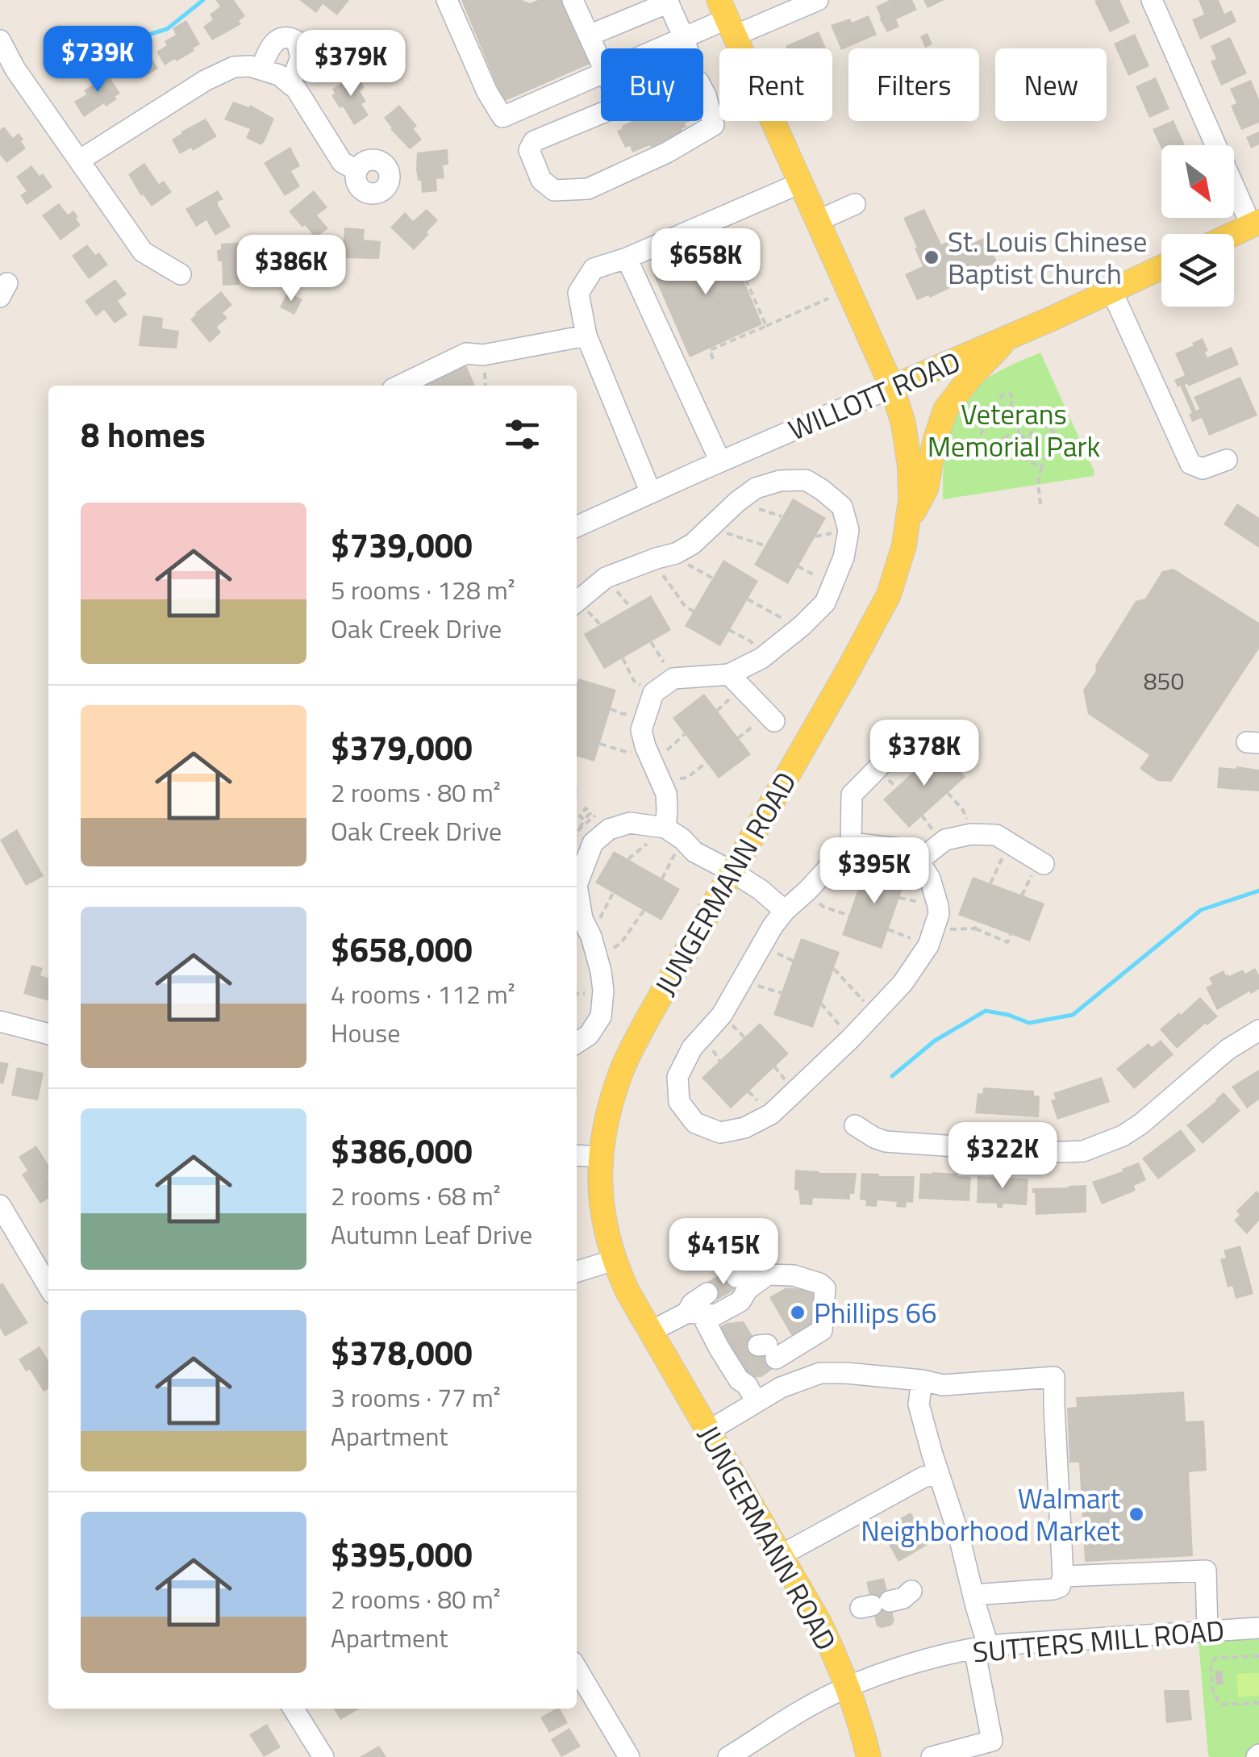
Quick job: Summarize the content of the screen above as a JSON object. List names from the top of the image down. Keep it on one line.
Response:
{"streets":{"main road":["WILLOTT ROAD","JUNGERMANN ROAD"],"street":["SUTTERS MILL ROAD"]},"crossings":[["WILLOTT ROAD","JUNGERMANN ROAD"],["JUNGERMANN ROAD","SUTTERS MILL ROAD"]],"parks":["Veterans Memorial Park"],"places":["St. Louis Chinese Baptist Church","Phillips 66","Walmart Neighborhood Market"],"house_numbers":["850"],"north":"bottom right","page":{"price":["$739K","$379K","$658K","$386K","$378K","$395K","$322K","$415K"],"chip":["Buy","Rent","Filters","New"],"heading":"8 homes","list":[{"name":"$739,000","note":"5 rooms · 128 m² · Oak Creek Drive"},{"name":"$379,000","note":"2 rooms · 80 m² · Oak Creek Drive"},{"name":"$658,000","note":"4 rooms · 112 m² · House"},{"name":"$386,000","note":"2 rooms · 68 m² · Autumn Leaf Drive"},{"name":"$378,000","note":"3 rooms · 77 m² · Apartment"},{"name":"$395,000","note":"2 rooms · 80 m² · Apartment"}]}}
